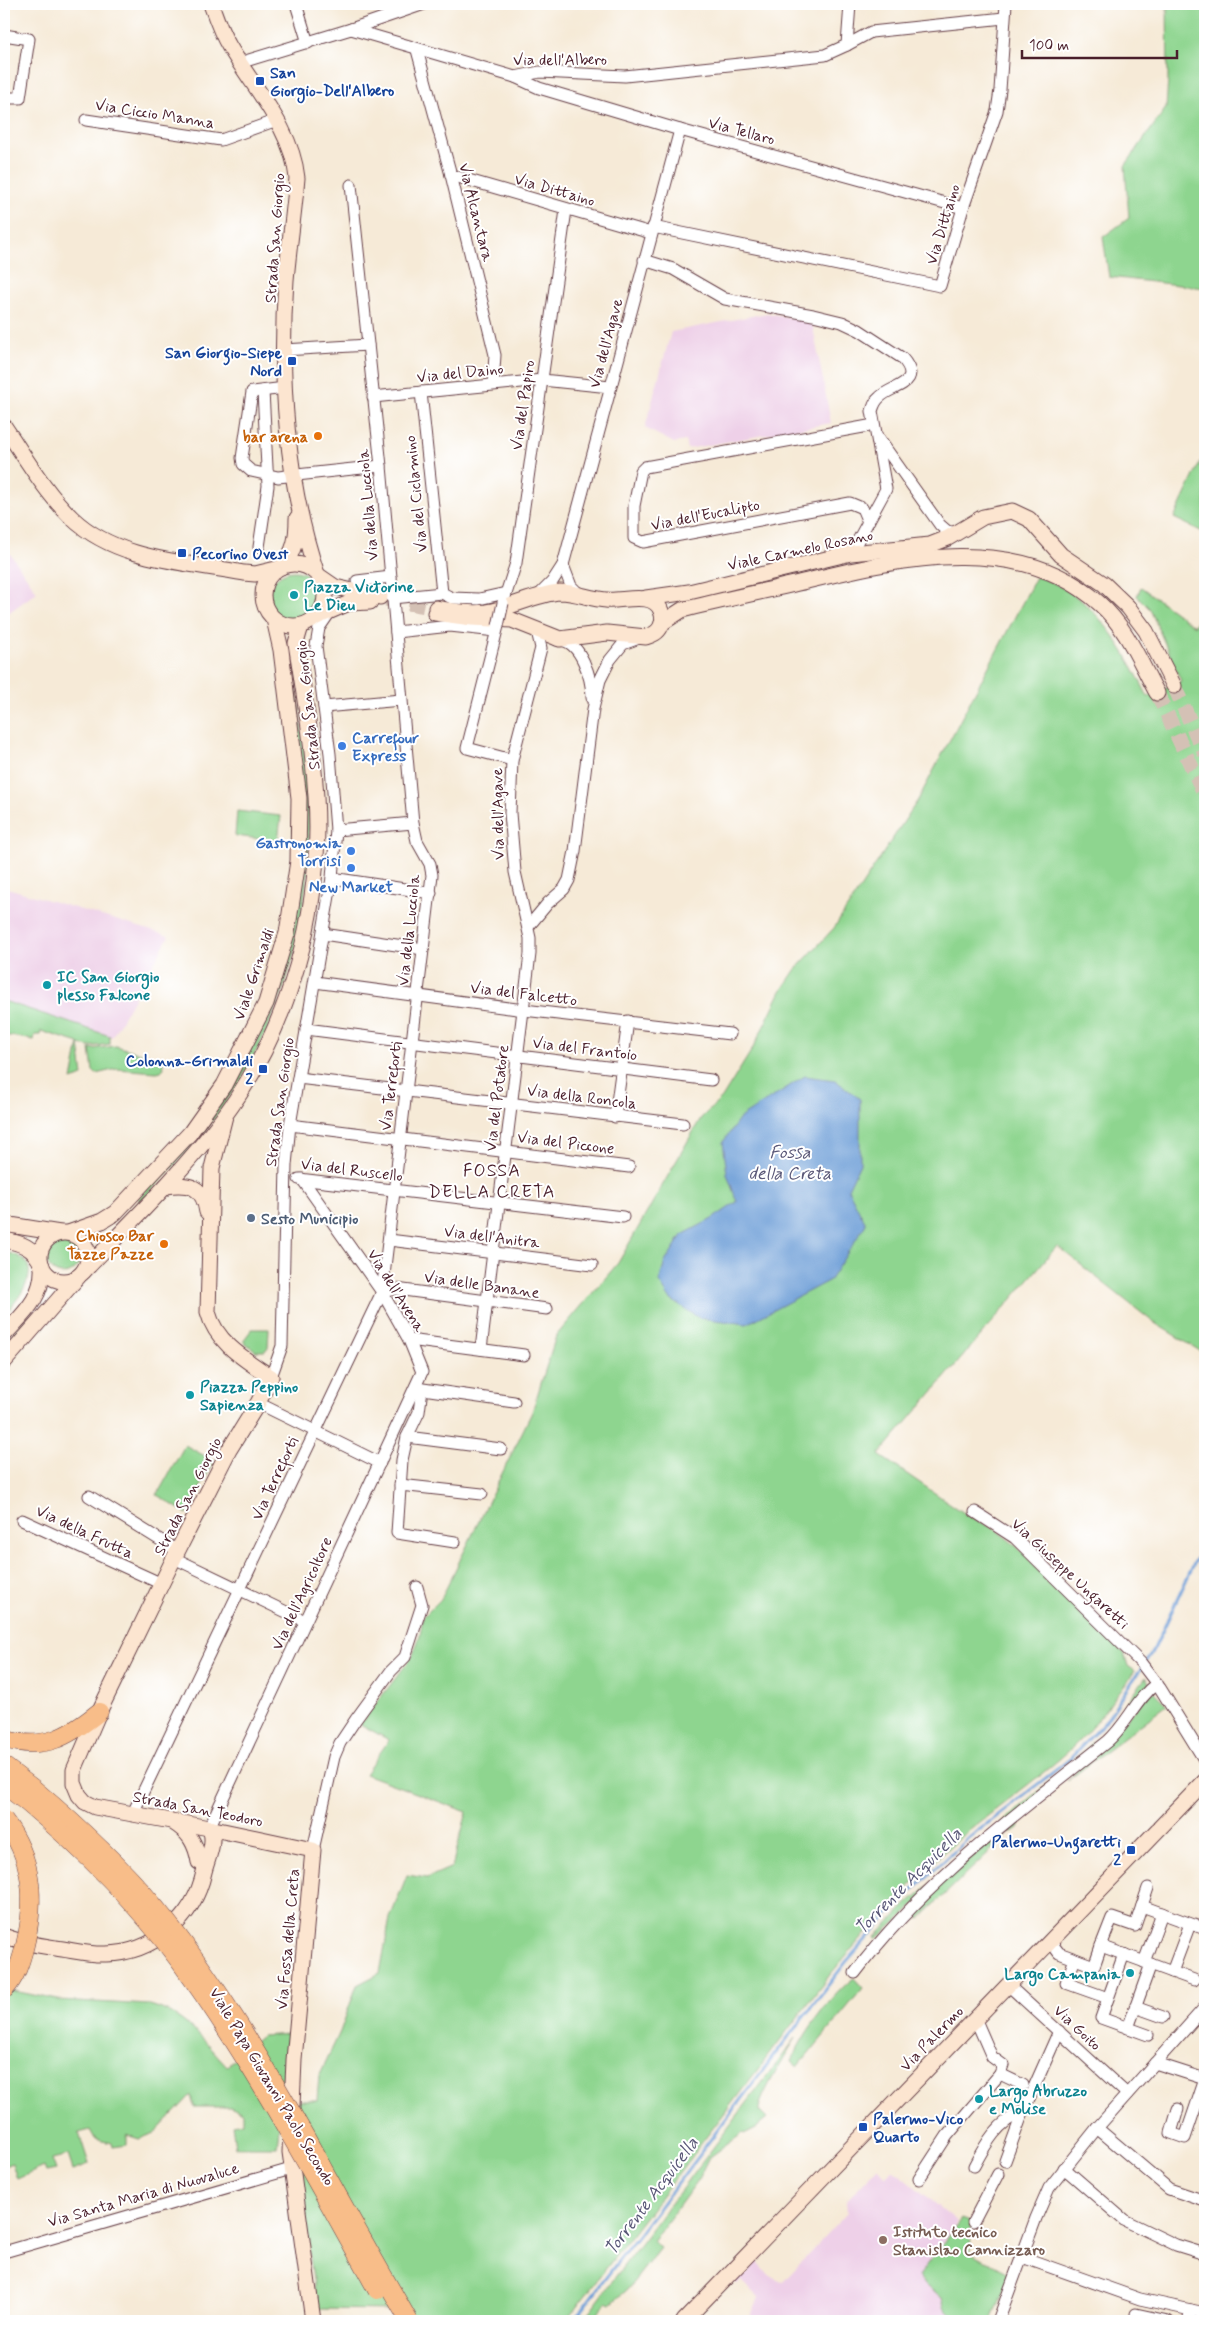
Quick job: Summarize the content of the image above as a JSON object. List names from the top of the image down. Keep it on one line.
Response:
{"streets":{"main road":["Strada San Giorgio","Viale Carmelo Rosano","Viale Grimaldi","Strada San Teodoro","Via Fossa della Creta","Via Palermo","Viale Papa Giovanni Paolo Secondo"],"street":["Via dell'Albero","Via Ciccio Manna","Via Tellaro","Via Dittaino","Via Alcantara","Via dell'Agave","Via del Daino","Via del Papiro","Via del Ciclamino","Via della Lucciola","Via dell'Eucalipto","Via del Falcetto","Via del Frantoio","Via Terreforti","Via della Roncola","Via del Potatore","Via del Piccone","Via del Ruscello","Via dell'Anitra","Via delle Banane","Via dell'Avena","Via della Frutta","Via Giuseppe Ungaretti","Via dell'Agricoltore","Via Goito","Via Santa Maria di Nuovaluce"]},"crossings":[["Via dell'Albero","Via Tellaro"],["Via dell'Albero","Via Dittaino"],["Via dell'Albero","Via Alcantara"],["Via Ciccio Manna","Strada San Giorgio"],["Via Tellaro","Via Dittaino"],["Via Tellaro","Via dell'Agave"],["Via Dittaino","Via Alcantara"],["Via Dittaino","Via dell'Agave"],["Via Dittaino","Via del Papiro"],["Via Alcantara","Via del Daino"],["Strada San Giorgio","Via del Falcetto"],["Strada San Giorgio","Via del Frantoio"],["Strada San Giorgio","Via della Roncola"],["Strada San Giorgio","Via del Piccone"],["Strada San Giorgio","Via del Ruscello"],["Strada San Giorgio","Via della Frutta"],["Strada San Giorgio","Strada San Teodoro"],["Via dell'Agave","Via del Daino"],["Via dell'Agave","Via del Potatore"],["Via del Daino","Via del Papiro"],["Via del Daino","Via del Ciclamino"],["Via del Daino","Via della Lucciola"],["Via della Lucciola","Via del Falcetto"],["Via della Lucciola","Via Terreforti"],["Via del Falcetto","Via Terreforti"],["Via del Falcetto","Via del Potatore"],["Via del Frantoio","Via Terreforti"],["Via del Frantoio","Via del Potatore"],["Via Terreforti","Via della Roncola"],["Via Terreforti","Via del Piccone"],["Via Terreforti","Via del Ruscello"],["Via Terreforti","Via dell'Anitra"],["Via Terreforti","Via delle Banane"],["Via Terreforti","Via dell'Avena"],["Via Terreforti","Strada San Teodoro"],["Via della Roncola","Via del Potatore"],["Via del Potatore","Via del Piccone"],["Via del Potatore","Via del Ruscello"],["Via del Potatore","Via dell'Anitra"],["Via del Potatore","Via delle Banane"],["Via del Ruscello","Via dell'Avena"],["Via delle Banane","Via dell'Avena"],["Via dell'Avena","Via dell'Agricoltore"],["Via dell'Agricoltore","Strada San Teodoro"],["Strada San Teodoro","Via Fossa della Creta"],["Via Fossa della Creta","Via Santa Maria di Nuovaluce"],["Via Goito","Via Palermo"]],"districts":["FOSSA DELLA CRETA"],"water":["Fossa della Creta","Torrente Acquicella"],"places":{"transit":["San Giorgio-Dell'Albero","San Giorgio-Siepe Nord","Pecorino Ovest","Colonna-Grimaldi 2","Palermo-Ungaretti 2","Palermo-Vico Quarto"],"other":["bar arena","Piazza Victorine Le Dieu","Carrefour Express","Gastronomia Torrisi","New Market","IC San Giorgio plesso Falcone","Sesto Municipio","Chiosco Bar Tazze Pazze","Piazza Peppino Sapienza","Largo Campania","Largo Abruzzo e Molise","Istituto tecnico Stanislao Cannizzaro"]},"scale_bar":"100 m"}
